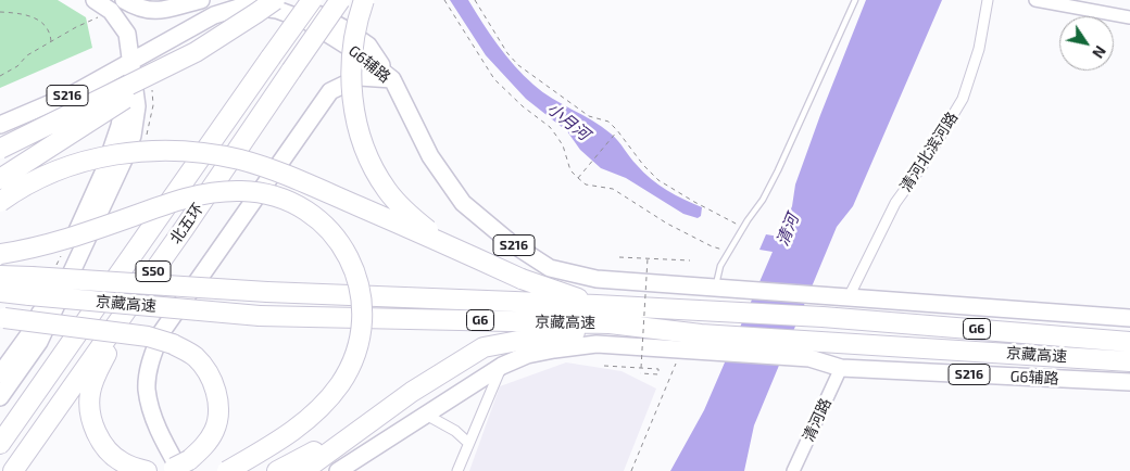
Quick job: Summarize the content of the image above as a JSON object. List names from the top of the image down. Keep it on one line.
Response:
{"streets":{"highway":["北五环","S50","京藏高速","G6"],"main road":["G6辅路","S216"],"street":["清河北滨河路","清河路"]},"crossings":[["G6辅路","清河北滨河路"],["G6辅路","京藏高速"],["G6辅路","清河路"]],"water":["小月河","清河"],"north":"bottom right"}
